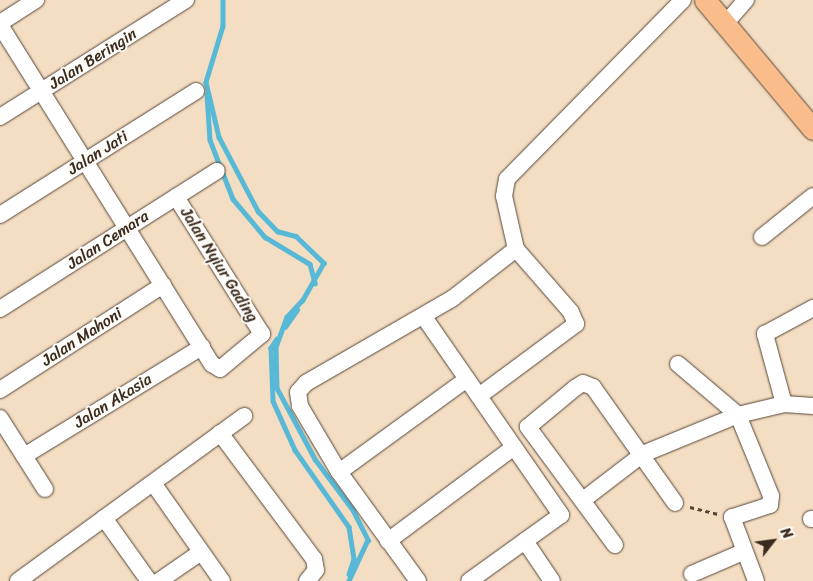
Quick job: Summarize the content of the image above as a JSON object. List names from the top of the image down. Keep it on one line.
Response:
{"streets":{"street":["Jalan Beringin","Jalan Jati","Jalan Cemara","Jalan Nyiur Gading","Jalan Mahoni","Jalan Akasia"]},"crossings":[["Jalan Cemara","Jalan Nyiur Gading"],["Jalan Nyiur Gading","Jalan Akasia"]],"north":"top right"}
